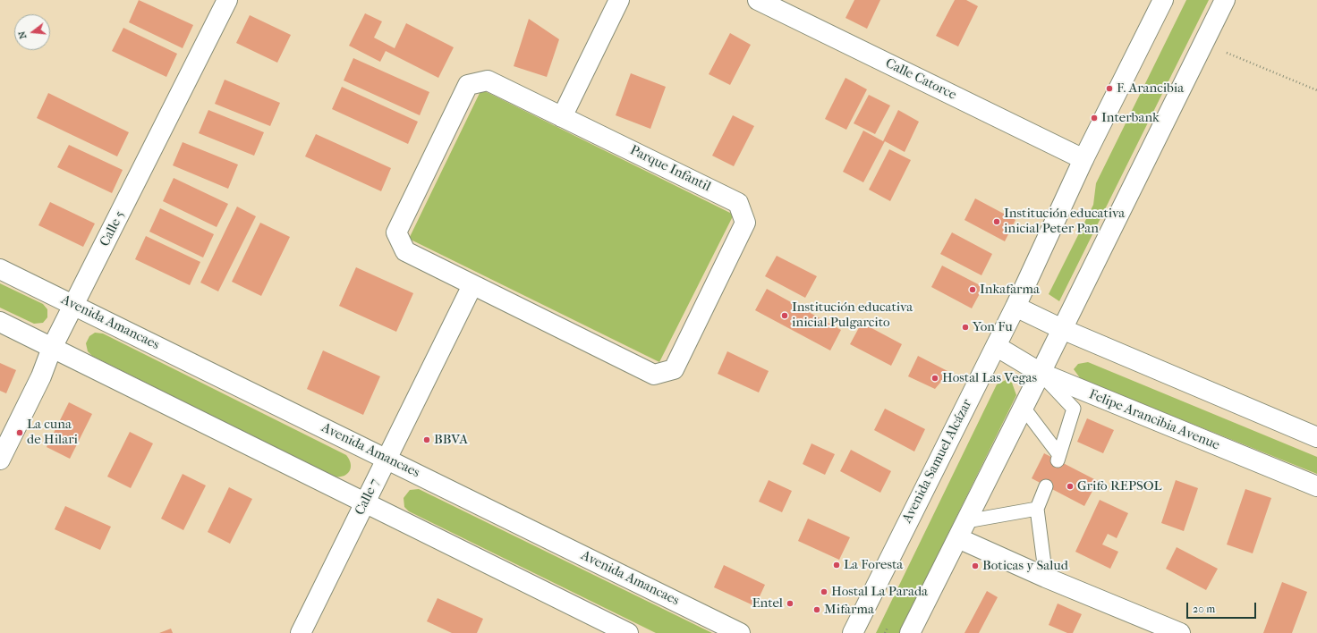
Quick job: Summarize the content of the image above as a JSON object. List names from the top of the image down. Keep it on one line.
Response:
{"streets":{"street":["Calle Catorce","Parque Infantil","Calle 5","Avenida Amancaes","Felipe Arancibia Avenue","Avenida Samuel Alcázar","Calle 7"]},"crossings":[["Calle Catorce","Avenida Samuel Alcázar"],["Parque Infantil","Calle 7"],["Calle 5","Avenida Amancaes"],["Avenida Amancaes","Calle 7"],["Felipe Arancibia Avenue","Avenida Samuel Alcázar"]],"places":["F. Arancibia","Interbank","Institución educativa inicial Peter Pan","Inkafarma","Institución educativa inicial Pulgarcito","Yon Fu","Hostal Las Vegas","La cuna de Hilari","BBVA","Grifo REPSOL","La Foresta","Boticas y Salud","Hostal La Parada","Entel","Mifarma"],"scale_bar":"20 m","north":"left"}
